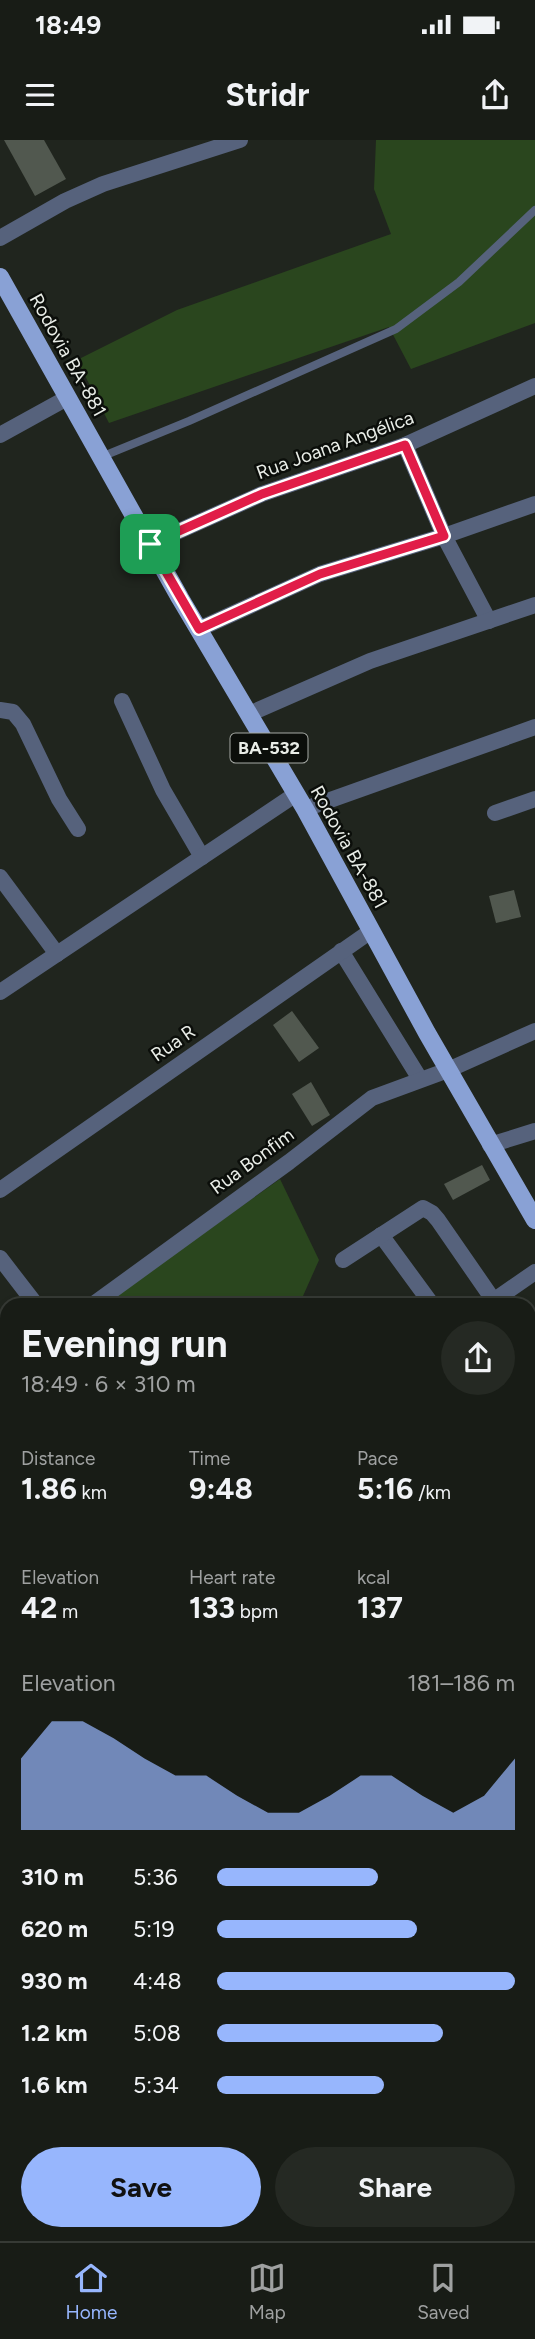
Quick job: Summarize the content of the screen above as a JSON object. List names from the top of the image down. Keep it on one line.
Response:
{"streets":{"main road":["Rodovia BA-881","BA-532"],"street":["Rua Joana Angélica","Rua R","Rua Bonfim"]},"crossings":[["Rodovia BA-881","Rua Joana Angélica"],["Rodovia BA-881","Rua R"],["Rodovia BA-881","Rua Bonfim"]],"page":{"status":"18:49","header":"Stridr","heading":["Evening run","18:49 · 6 × 310 m"],"stats":[["Distance","1.86 km"],["Time","9:48"],["Pace","5:16 /km"],["Elevation","42 m"],["Heart rate","133 bpm"],["kcal","137"]],"chart":["Elevation","181–186 m"],"list":[{"name":"310 m","note":"5:36"},{"name":"620 m","note":"5:19"},{"name":"930 m","note":"4:48"},{"name":"1.2 km","note":"5:08"},{"name":"1.6 km","note":"5:34"}],"buttons":["Save","Share"],"tabs":["Home","Map","Saved"]}}
